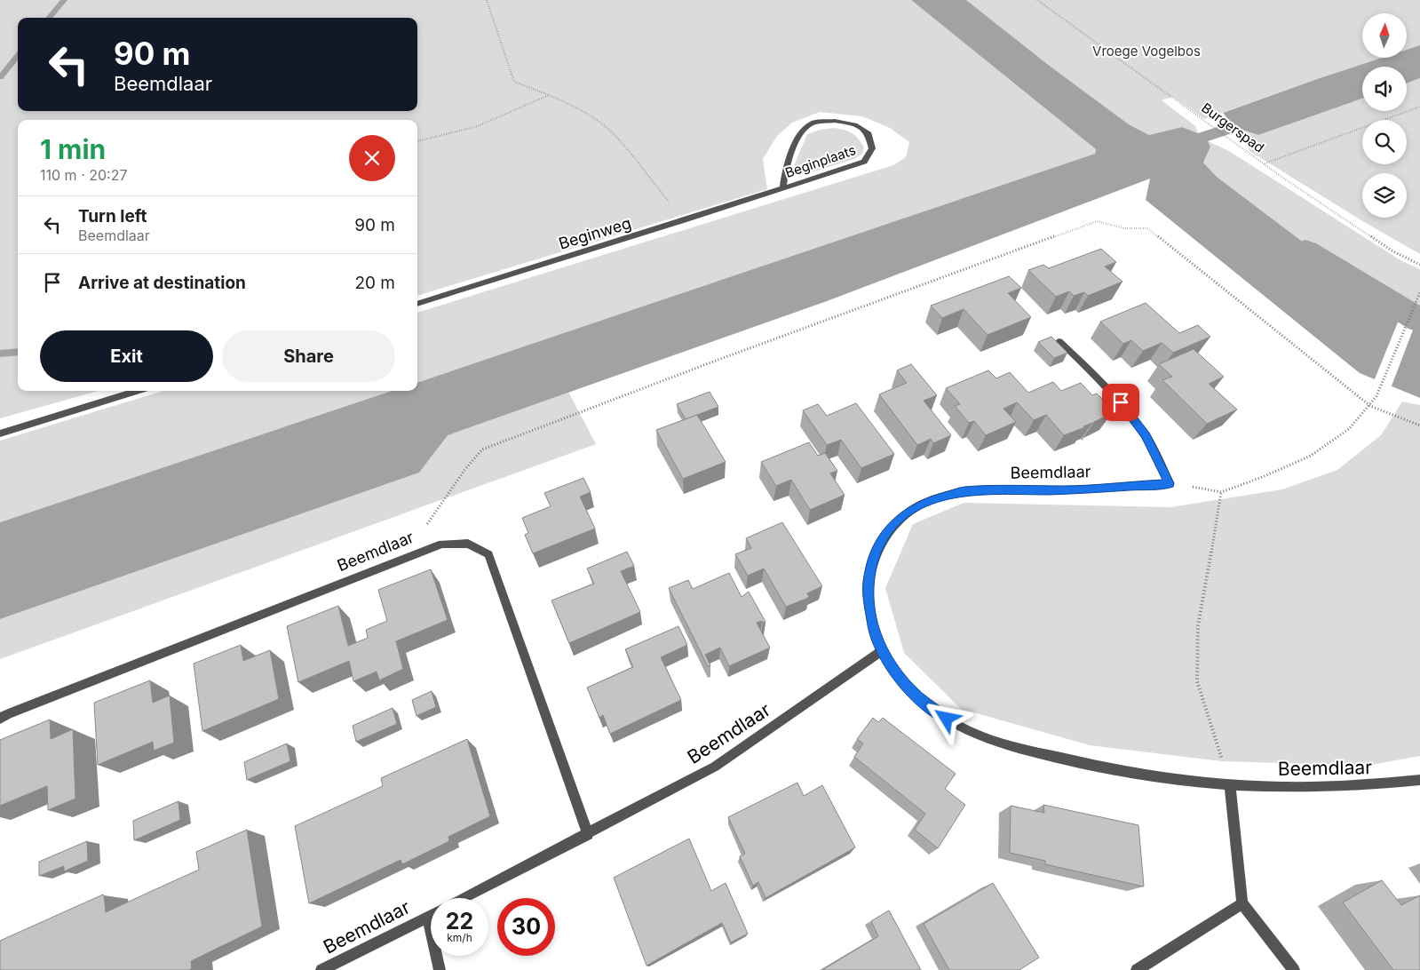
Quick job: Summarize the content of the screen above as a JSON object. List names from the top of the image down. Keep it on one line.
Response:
{"streets":{"street":["Beginplaats","Beginweg","Beemdlaar"],"path":["Burgerspad"]},"crossings":[["Beginplaats","Beginweg"]],"parks":["Vroege Vogelbos"],"north":"top","page":{"turn":["90 m","Beemdlaar"],"heading":["1 min","110 m · 20:27"],"list":[{"name":"Turn left","note":"Beemdlaar","value":"90 m"},{"name":"Arrive at destination","value":"20 m"}],"buttons":["Exit","Share"],"speed":"22 km/h","limit":"30"}}
